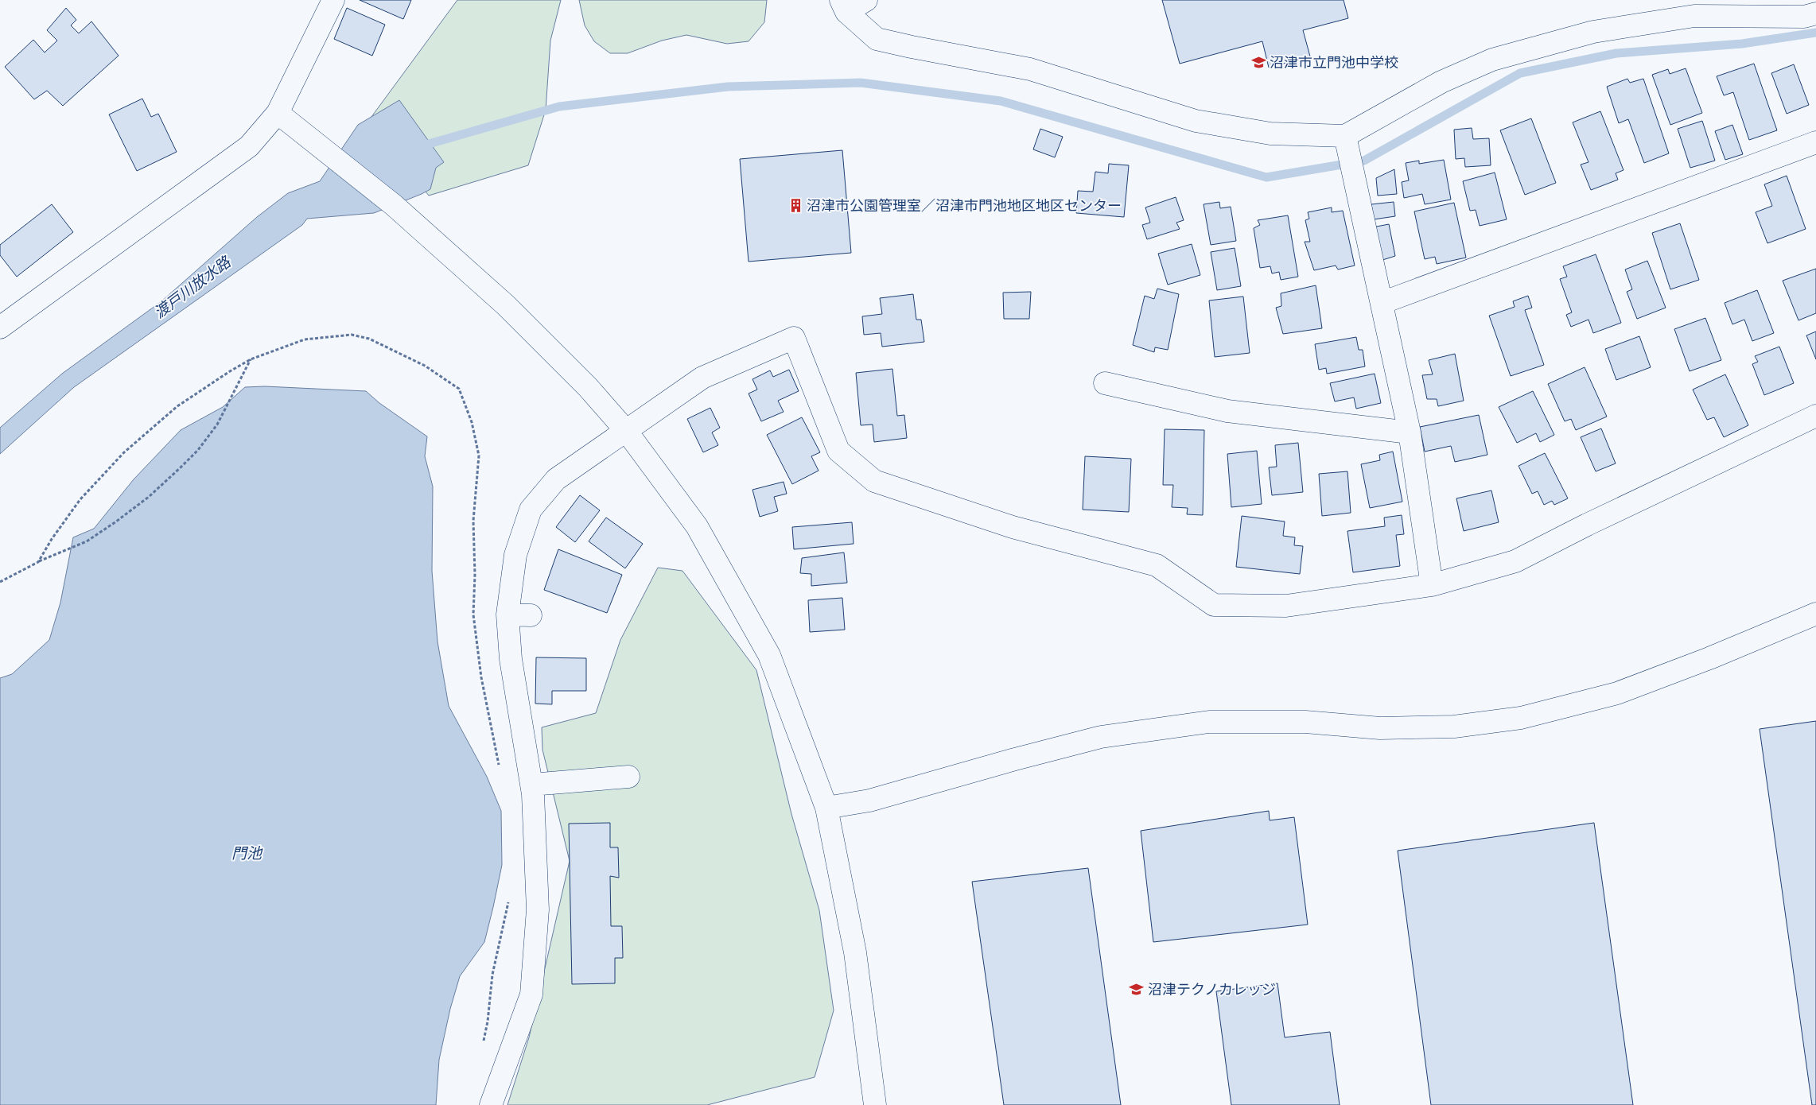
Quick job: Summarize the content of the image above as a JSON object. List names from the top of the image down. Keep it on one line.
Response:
{"water":["渡戸川放水路","門池"],"places":{"school or university":["沼津市立門池中学校","沼津テクノカレッジ"],"building":["沼津市公園管理室／沼津市門池地区地区センター"]}}
